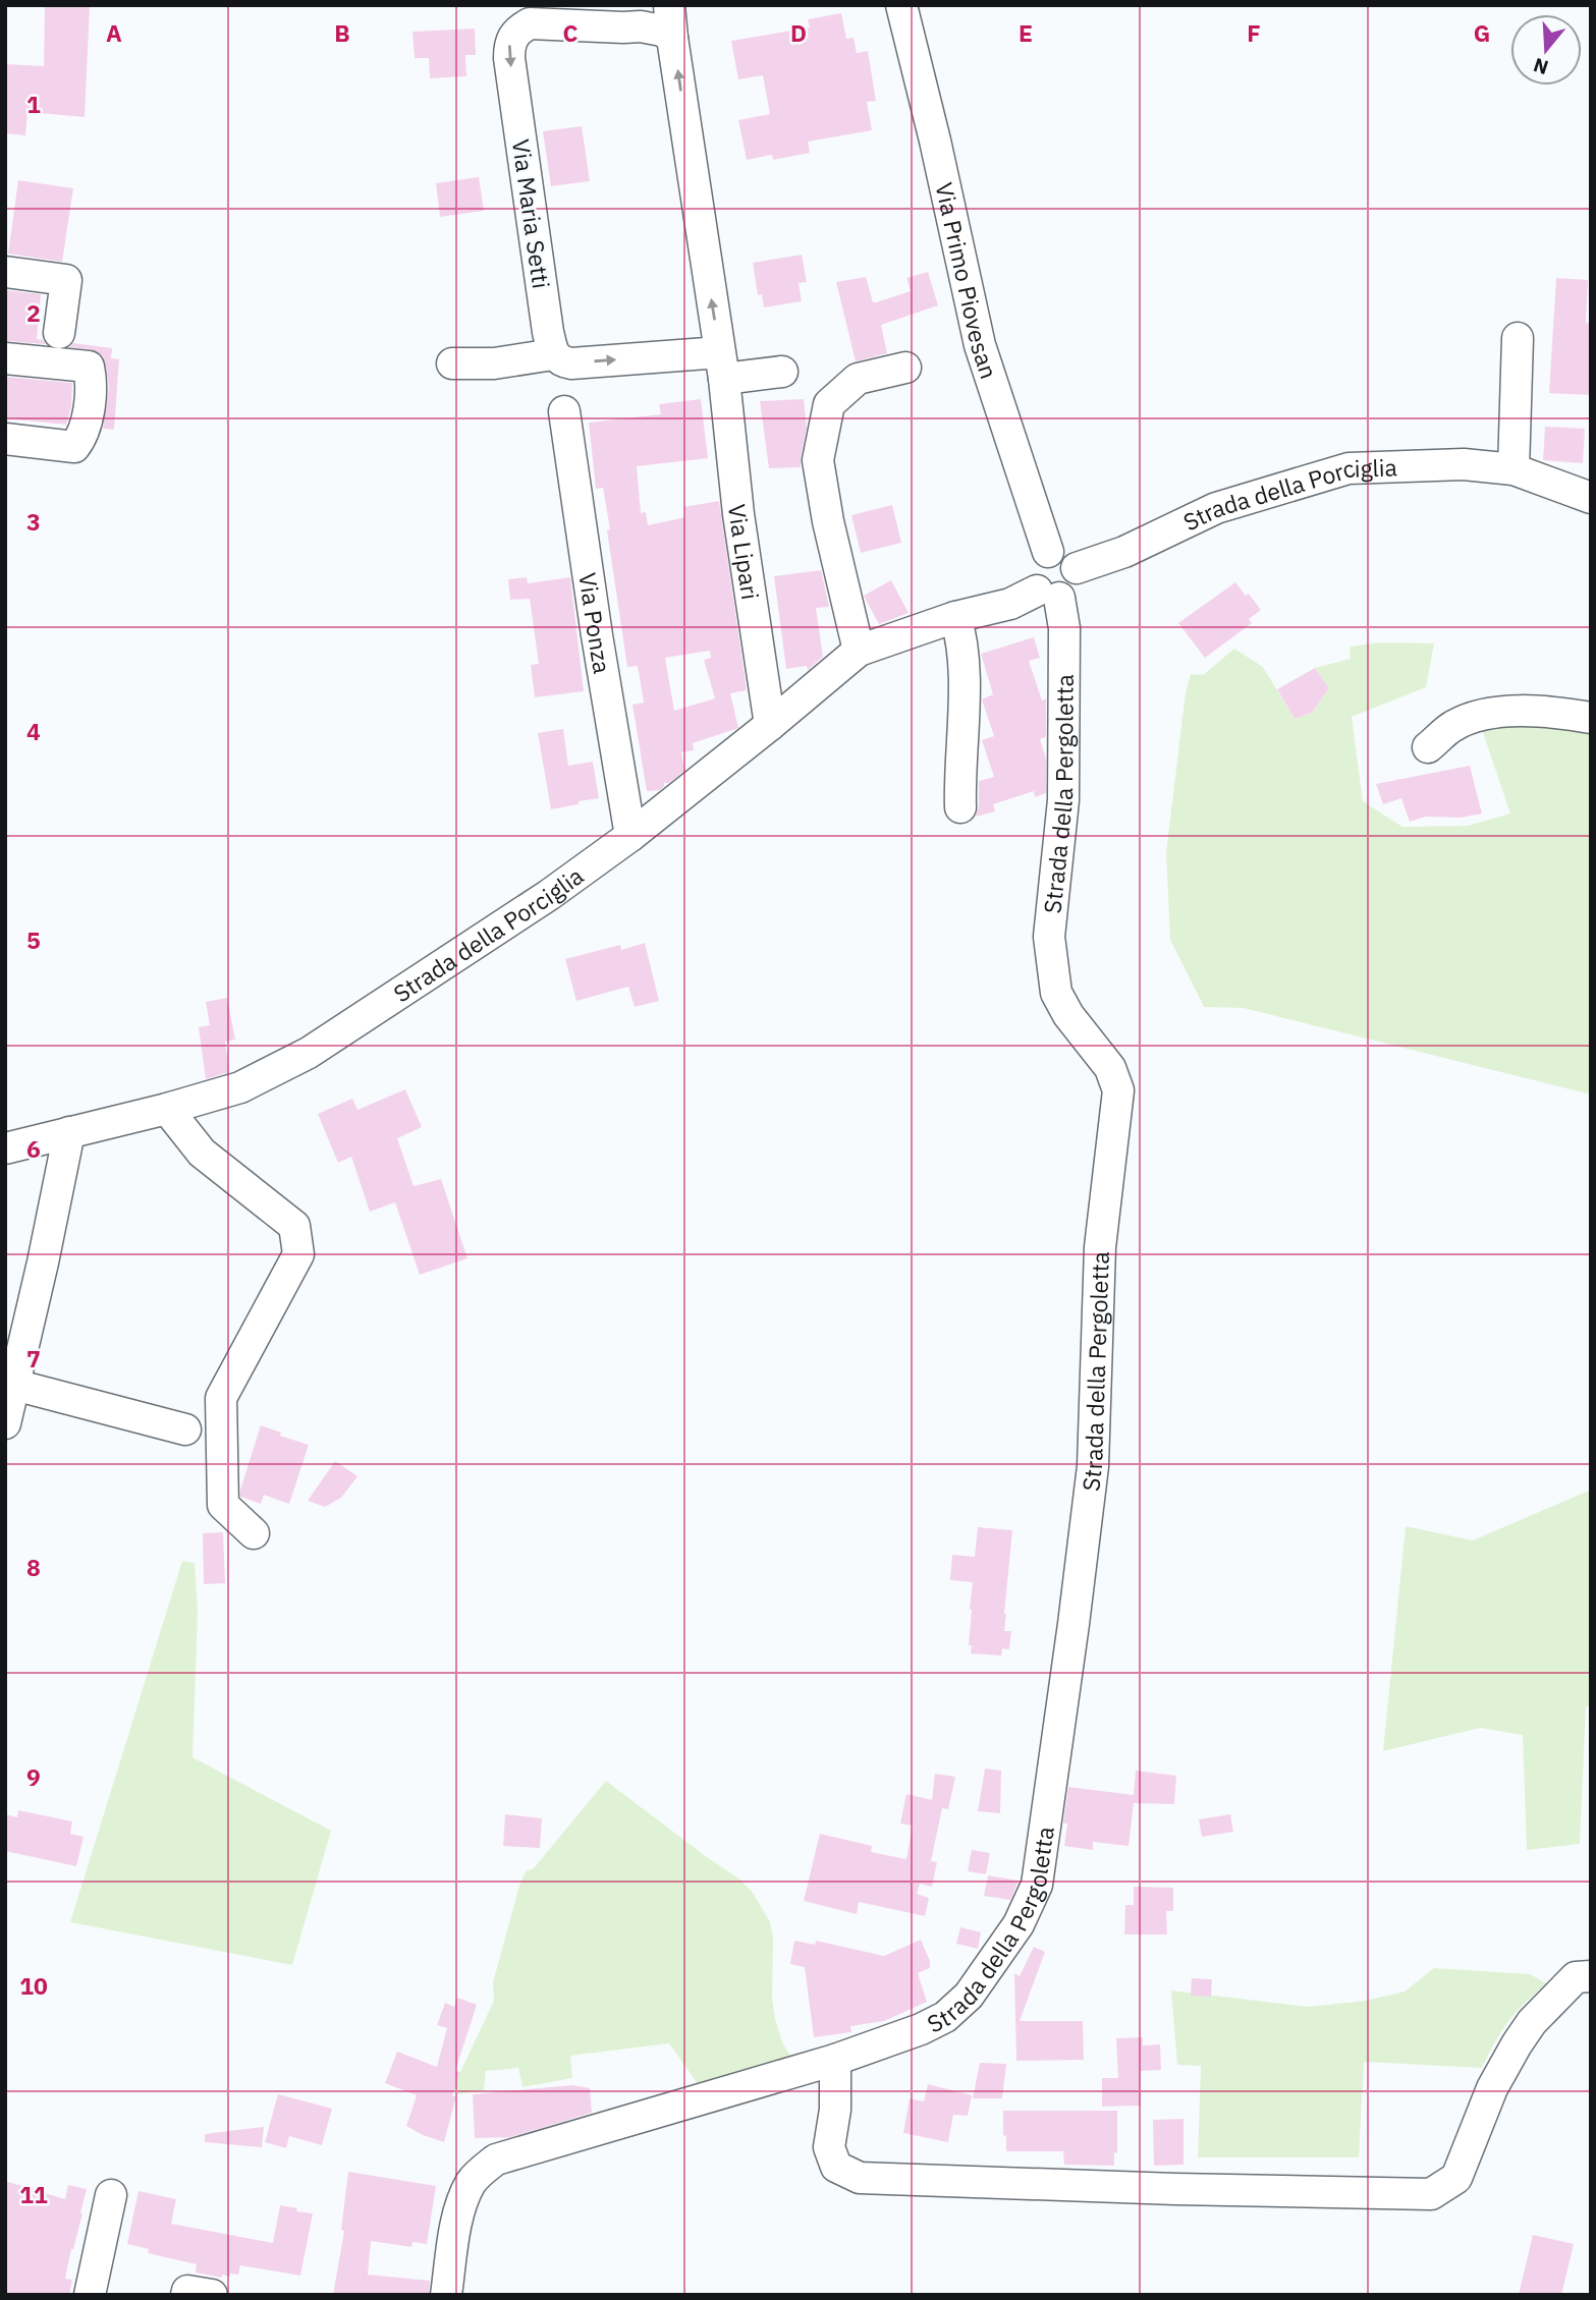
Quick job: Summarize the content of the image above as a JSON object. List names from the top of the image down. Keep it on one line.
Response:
{"streets":{"street":["Via Maria Setti","Via Primo Piovesan","Strada della Porciglia","Via Lipari","Via Ponza","Strada della Pergoletta"]},"crossings":[["Via Primo Piovesan","Strada della Porciglia"],["Via Primo Piovesan","Strada della Pergoletta"],["Strada della Porciglia","Via Lipari"],["Strada della Porciglia","Via Ponza"],["Strada della Porciglia","Strada della Pergoletta"]],"north":"bottom","grid":{"columns":["A","B","C","D","E","F","G"],"rows":["1","2","3","4","5","6","7","8","9","10","11"]}}
